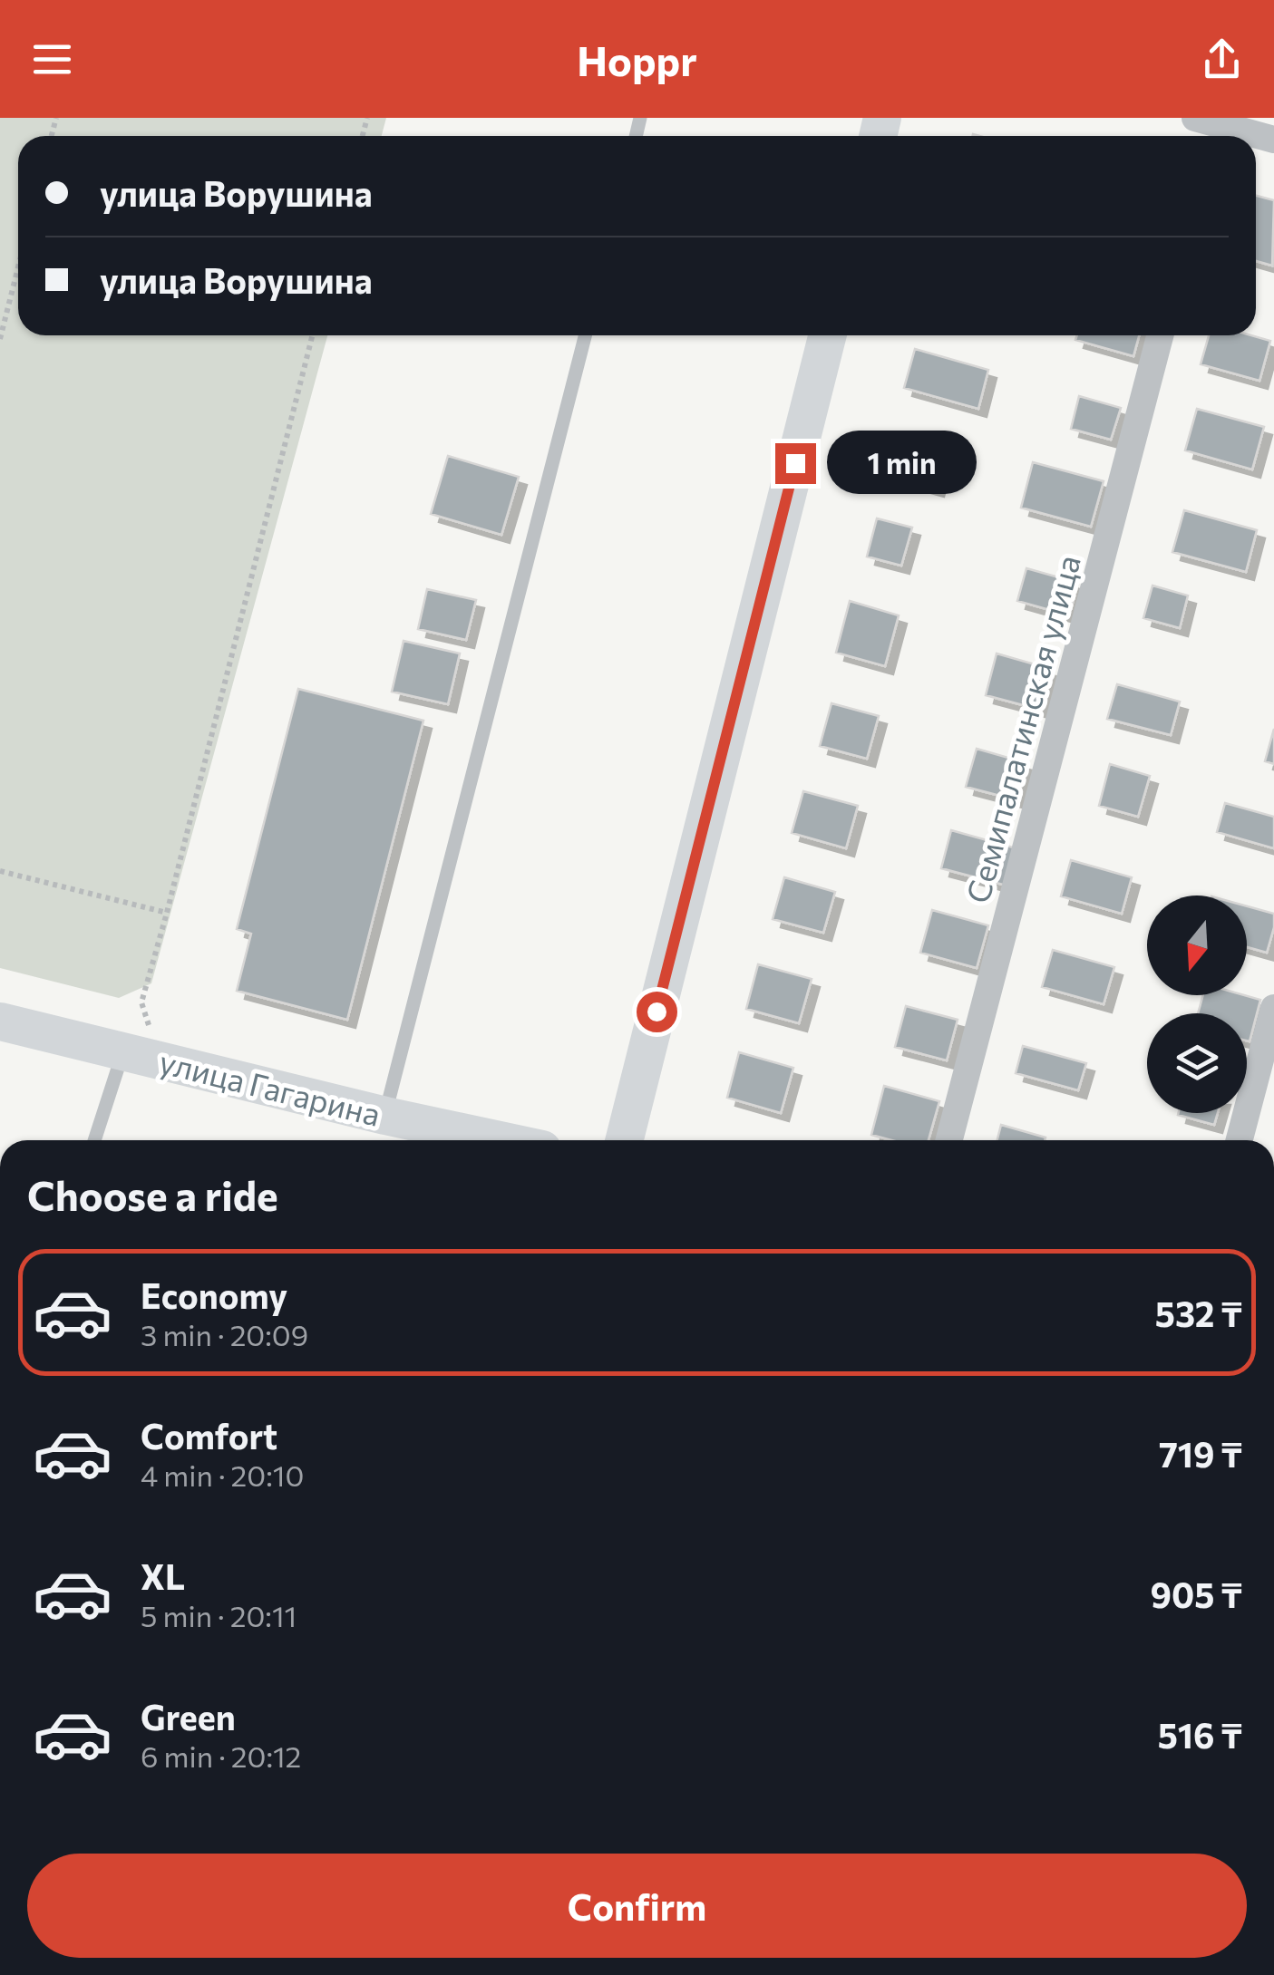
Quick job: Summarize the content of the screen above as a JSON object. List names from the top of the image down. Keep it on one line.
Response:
{"streets":{"street":["Семипалатинская улица","улица Гагарина"]},"north":"bottom","page":{"header":"Hoppr","banner":["улица Ворушина","улица Ворушина"],"bubble":"1 min","heading":"Choose a ride","list":[{"name":"Economy","note":"3 min · 20:09","value":"532 ₸"},{"name":"Comfort","note":"4 min · 20:10","value":"719 ₸"},{"name":"XL","note":"5 min · 20:11","value":"905 ₸"},{"name":"Green","note":"6 min · 20:12","value":"516 ₸"}],"buttons":"Confirm"}}
